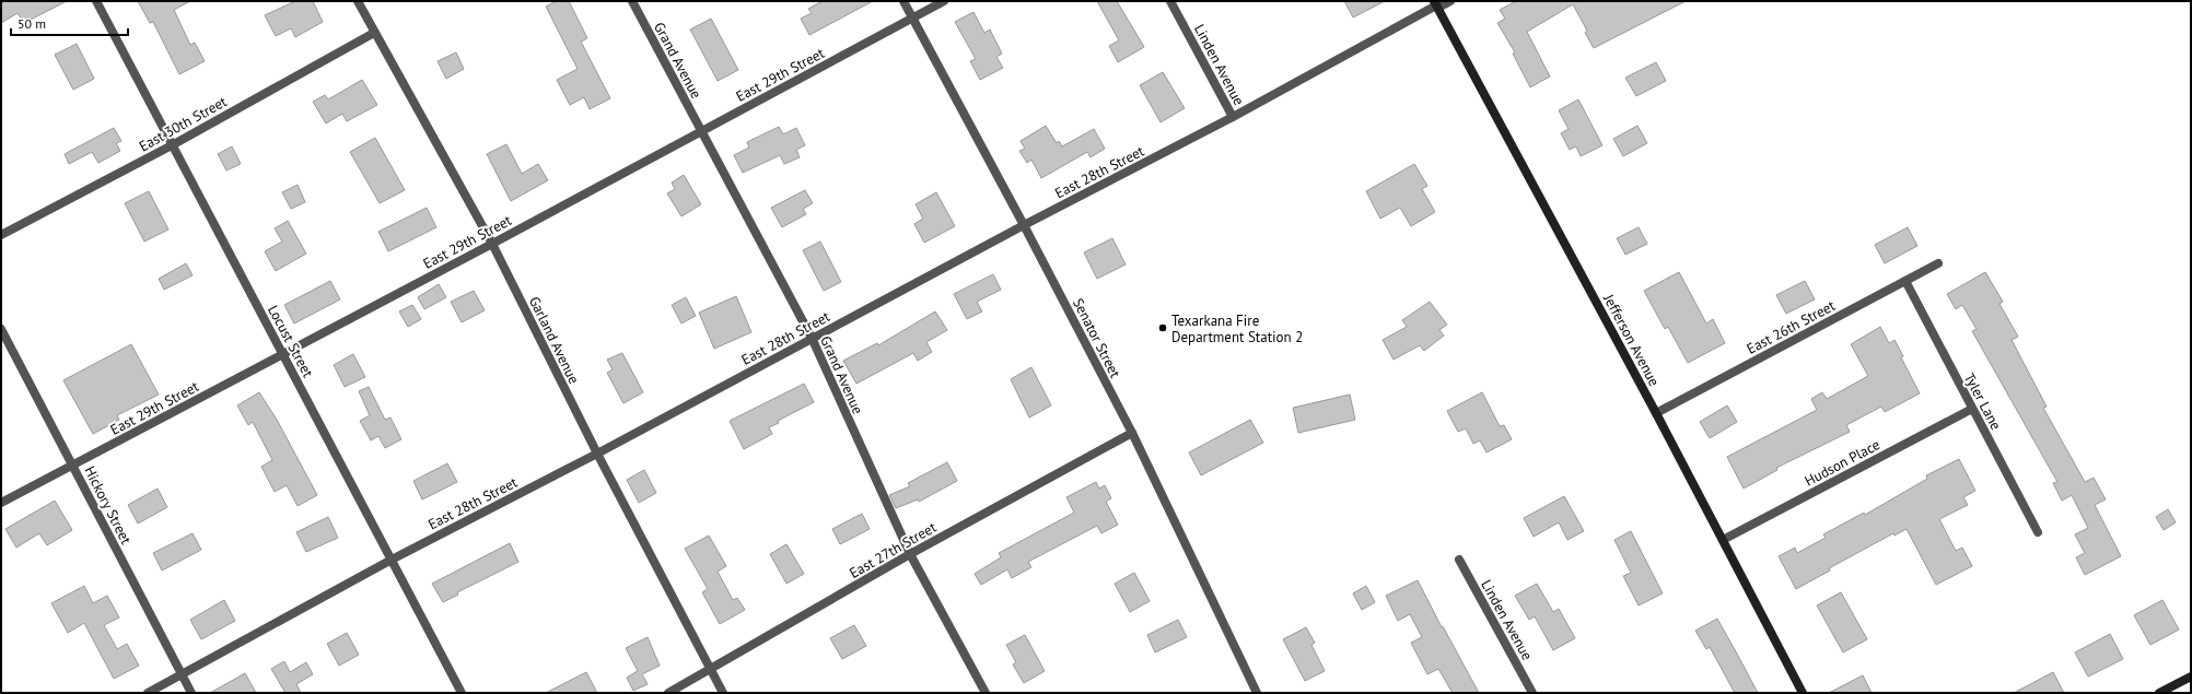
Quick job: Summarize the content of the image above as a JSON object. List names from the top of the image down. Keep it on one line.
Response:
{"streets":{"main road":["Jefferson Avenue"],"street":["Grand Avenue","Linden Avenue","East 29th Street","East 30th Street","East 28th Street","East 26th Street","Senator Street","Garland Avenue","Locust Street","Tyler Lane","Hudson Place","Hickory Street","East 27th Street"]},"crossings":[["Grand Avenue","East 29th Street"],["Grand Avenue","East 28th Street"],["Grand Avenue","East 27th Street"],["Linden Avenue","East 28th Street"],["East 29th Street","Senator Street"],["East 29th Street","Garland Avenue"],["East 29th Street","Locust Street"],["East 29th Street","Hickory Street"],["East 30th Street","Garland Avenue"],["East 30th Street","Locust Street"],["East 28th Street","Senator Street"],["East 28th Street","Garland Avenue"],["East 28th Street","Jefferson Avenue"],["East 28th Street","Locust Street"],["East 28th Street","Hickory Street"],["East 26th Street","Jefferson Avenue"],["East 26th Street","Tyler Lane"],["Senator Street","East 27th Street"],["Garland Avenue","East 27th Street"],["Jefferson Avenue","Hudson Place"],["Tyler Lane","Hudson Place"]],"places":["Texarkana Fire Department Station 2"],"scale_bar":"50 m"}
